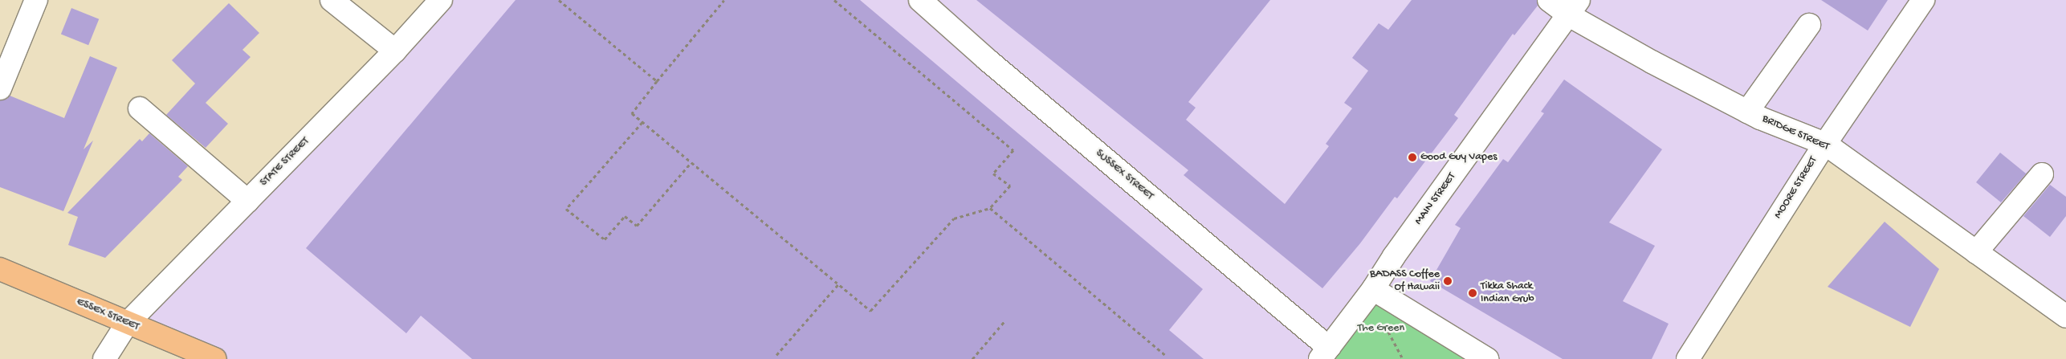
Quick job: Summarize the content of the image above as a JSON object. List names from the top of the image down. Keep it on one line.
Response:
{"streets":{"main road":["ESSEX STREET"],"street":["BRIDGE STREET","STATE STREET","SUSSEX STREET","MOORE STREET","MAIN STREET"]},"crossings":[["BRIDGE STREET","MOORE STREET"],["BRIDGE STREET","MAIN STREET"],["STATE STREET","ESSEX STREET"],["SUSSEX STREET","MAIN STREET"]],"parks":["The Green"],"places":["Good Guy Vapes","BADASS Coffee Of Hawaii","Tikka Shack Indian Grub"]}
